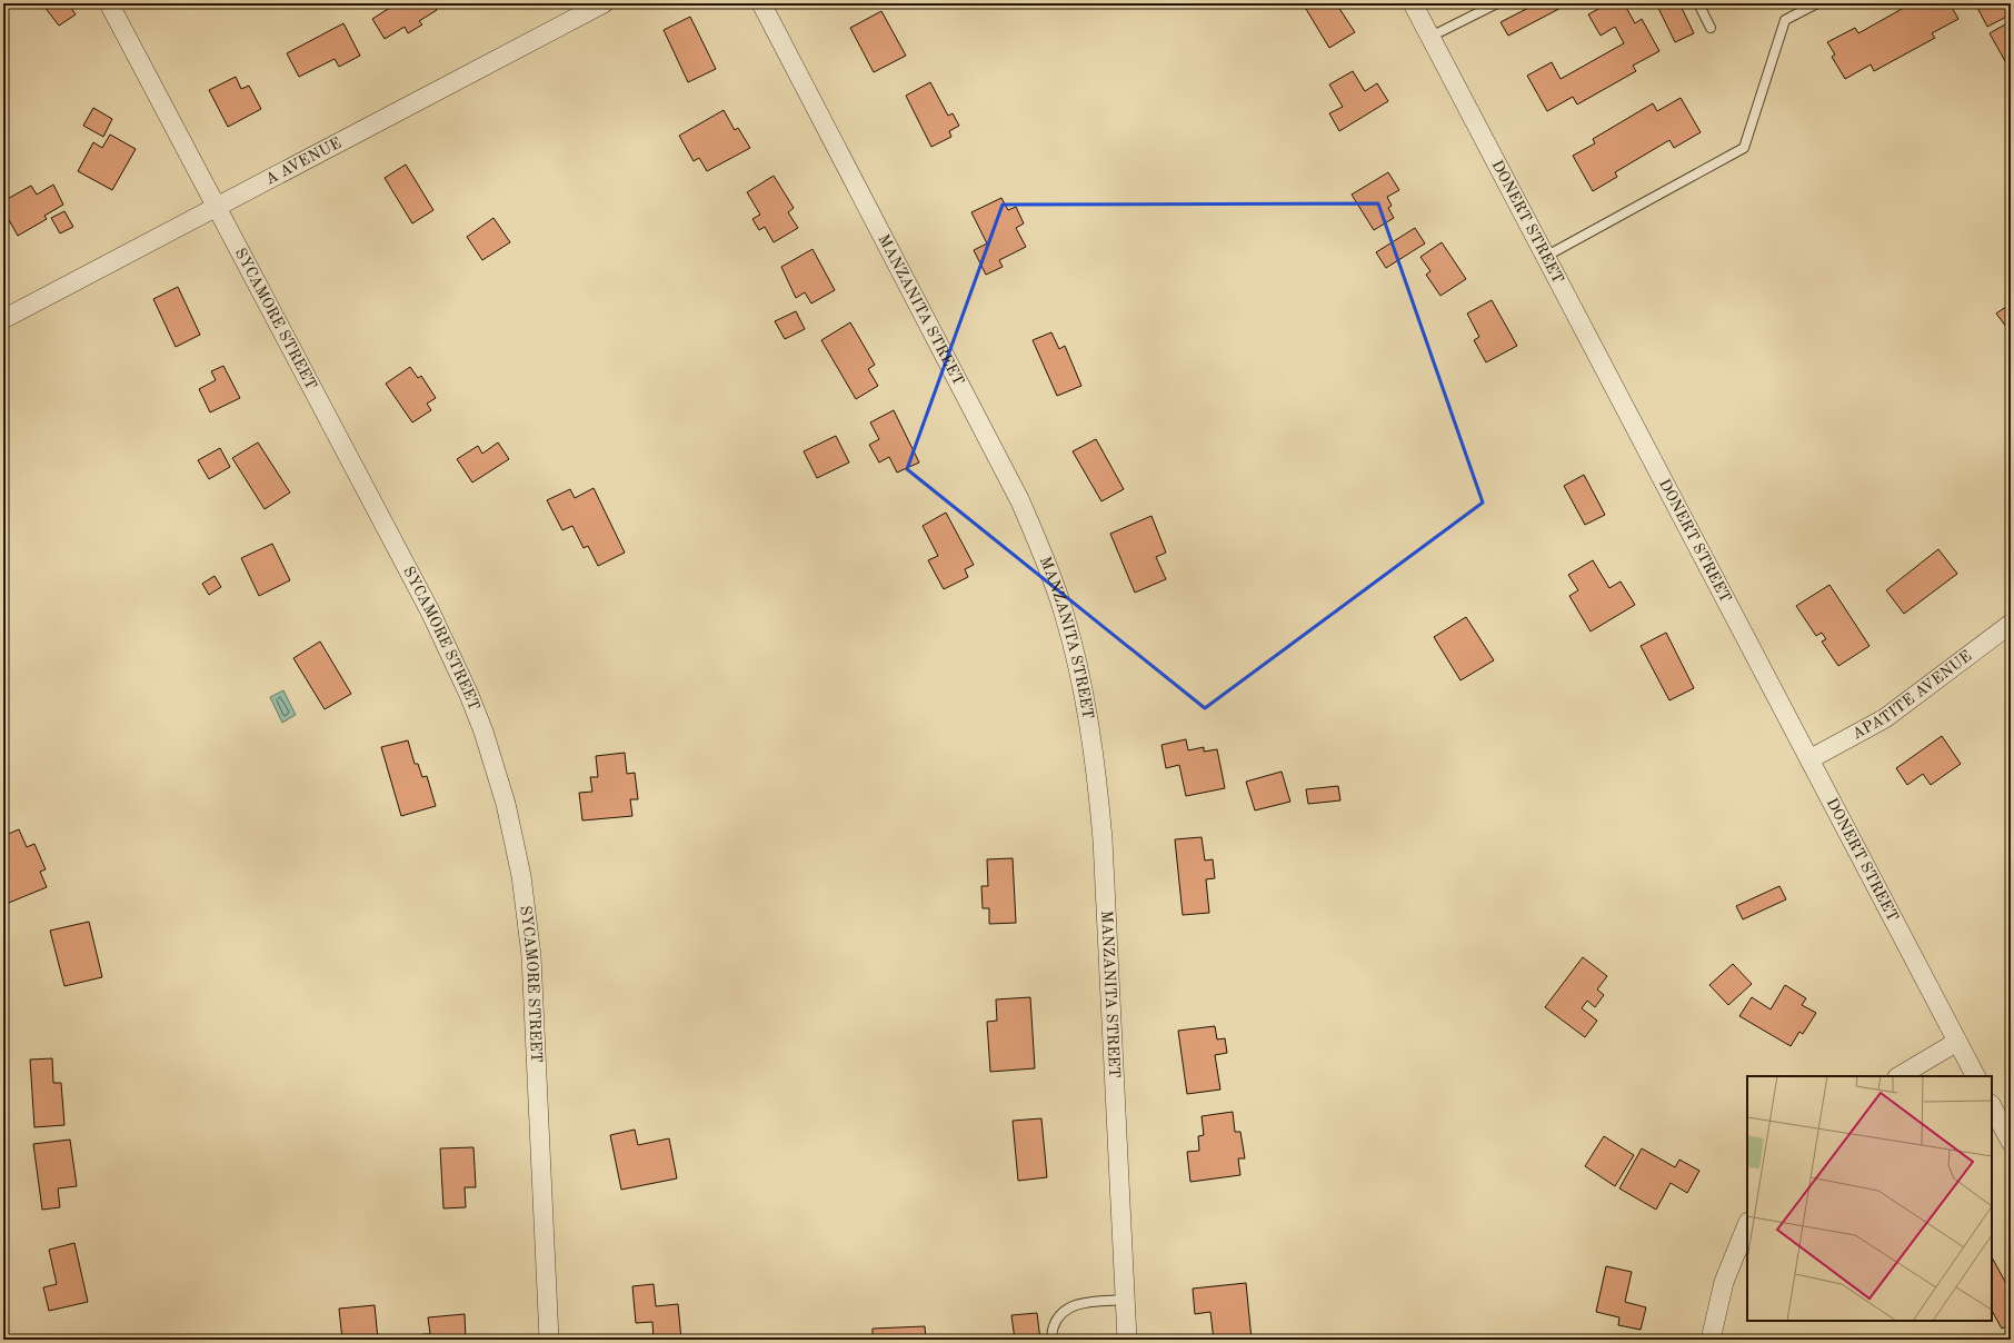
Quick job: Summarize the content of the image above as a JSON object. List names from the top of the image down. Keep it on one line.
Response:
{"streets":{"street":["A AVENUE","DONERT STREET","MANZANITA STREET","SYCAMORE STREET","APATITE AVENUE"]},"crossings":[["A AVENUE","SYCAMORE STREET"],["DONERT STREET","APATITE AVENUE"]]}
